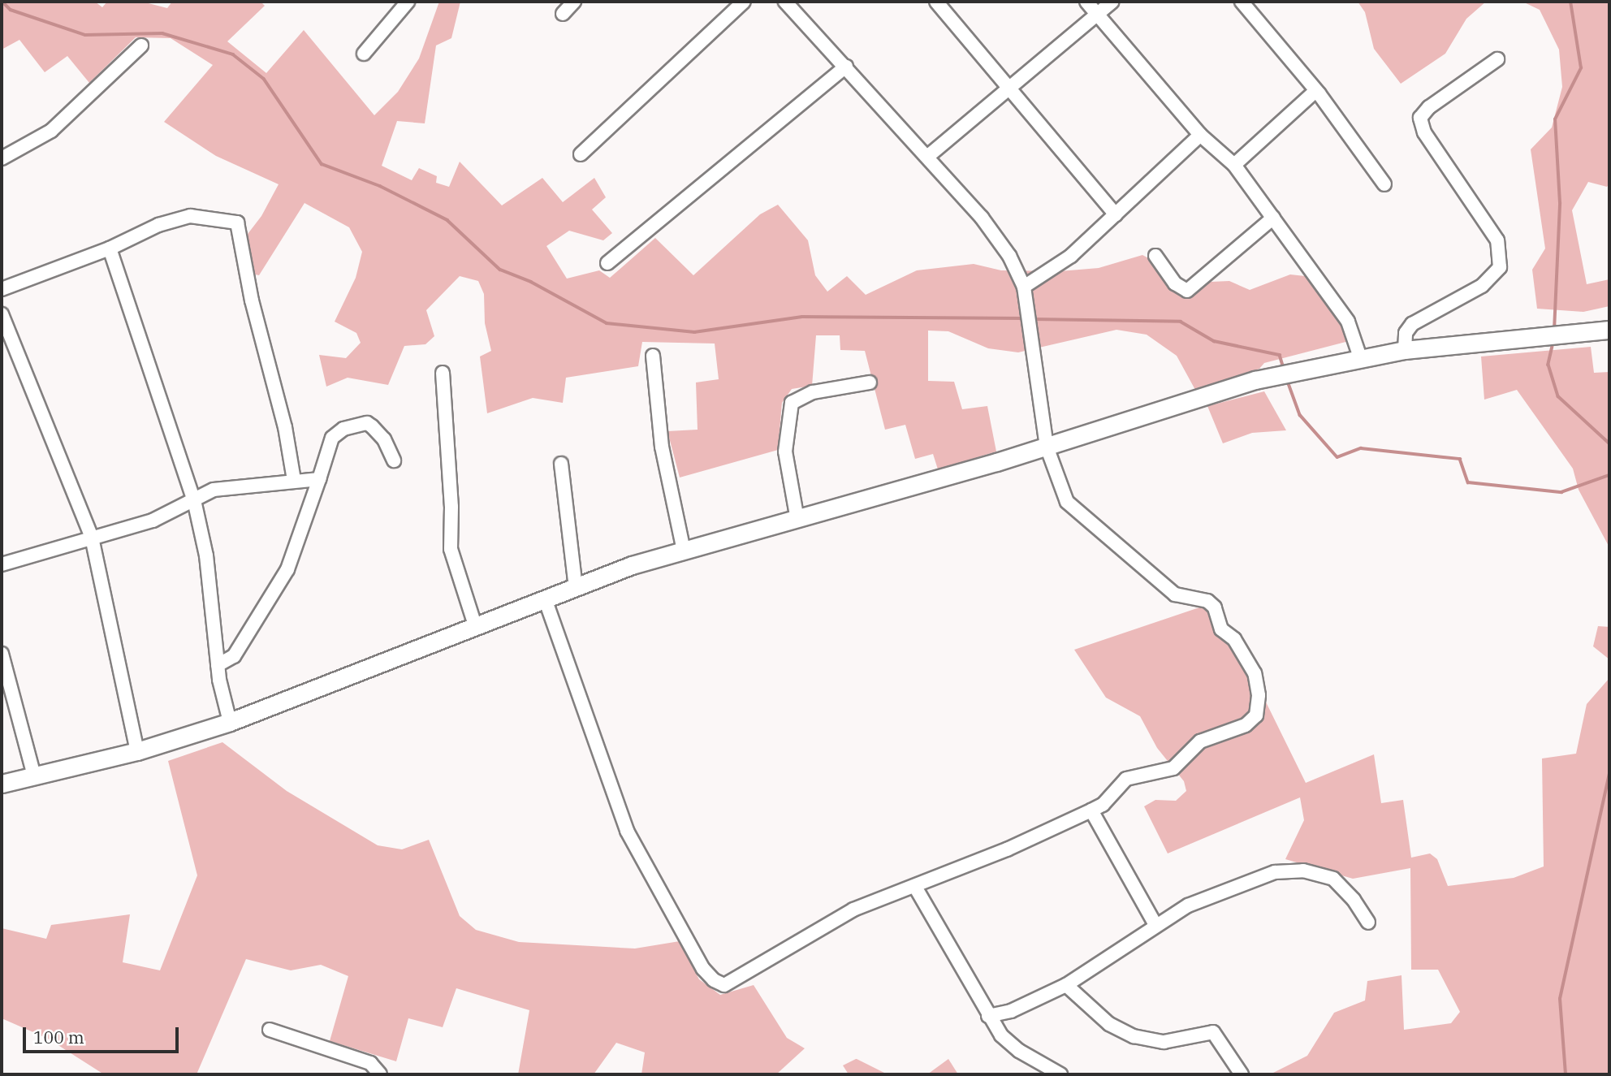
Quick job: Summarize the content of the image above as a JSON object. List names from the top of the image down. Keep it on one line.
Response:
{"scale_bar":"100 m"}
